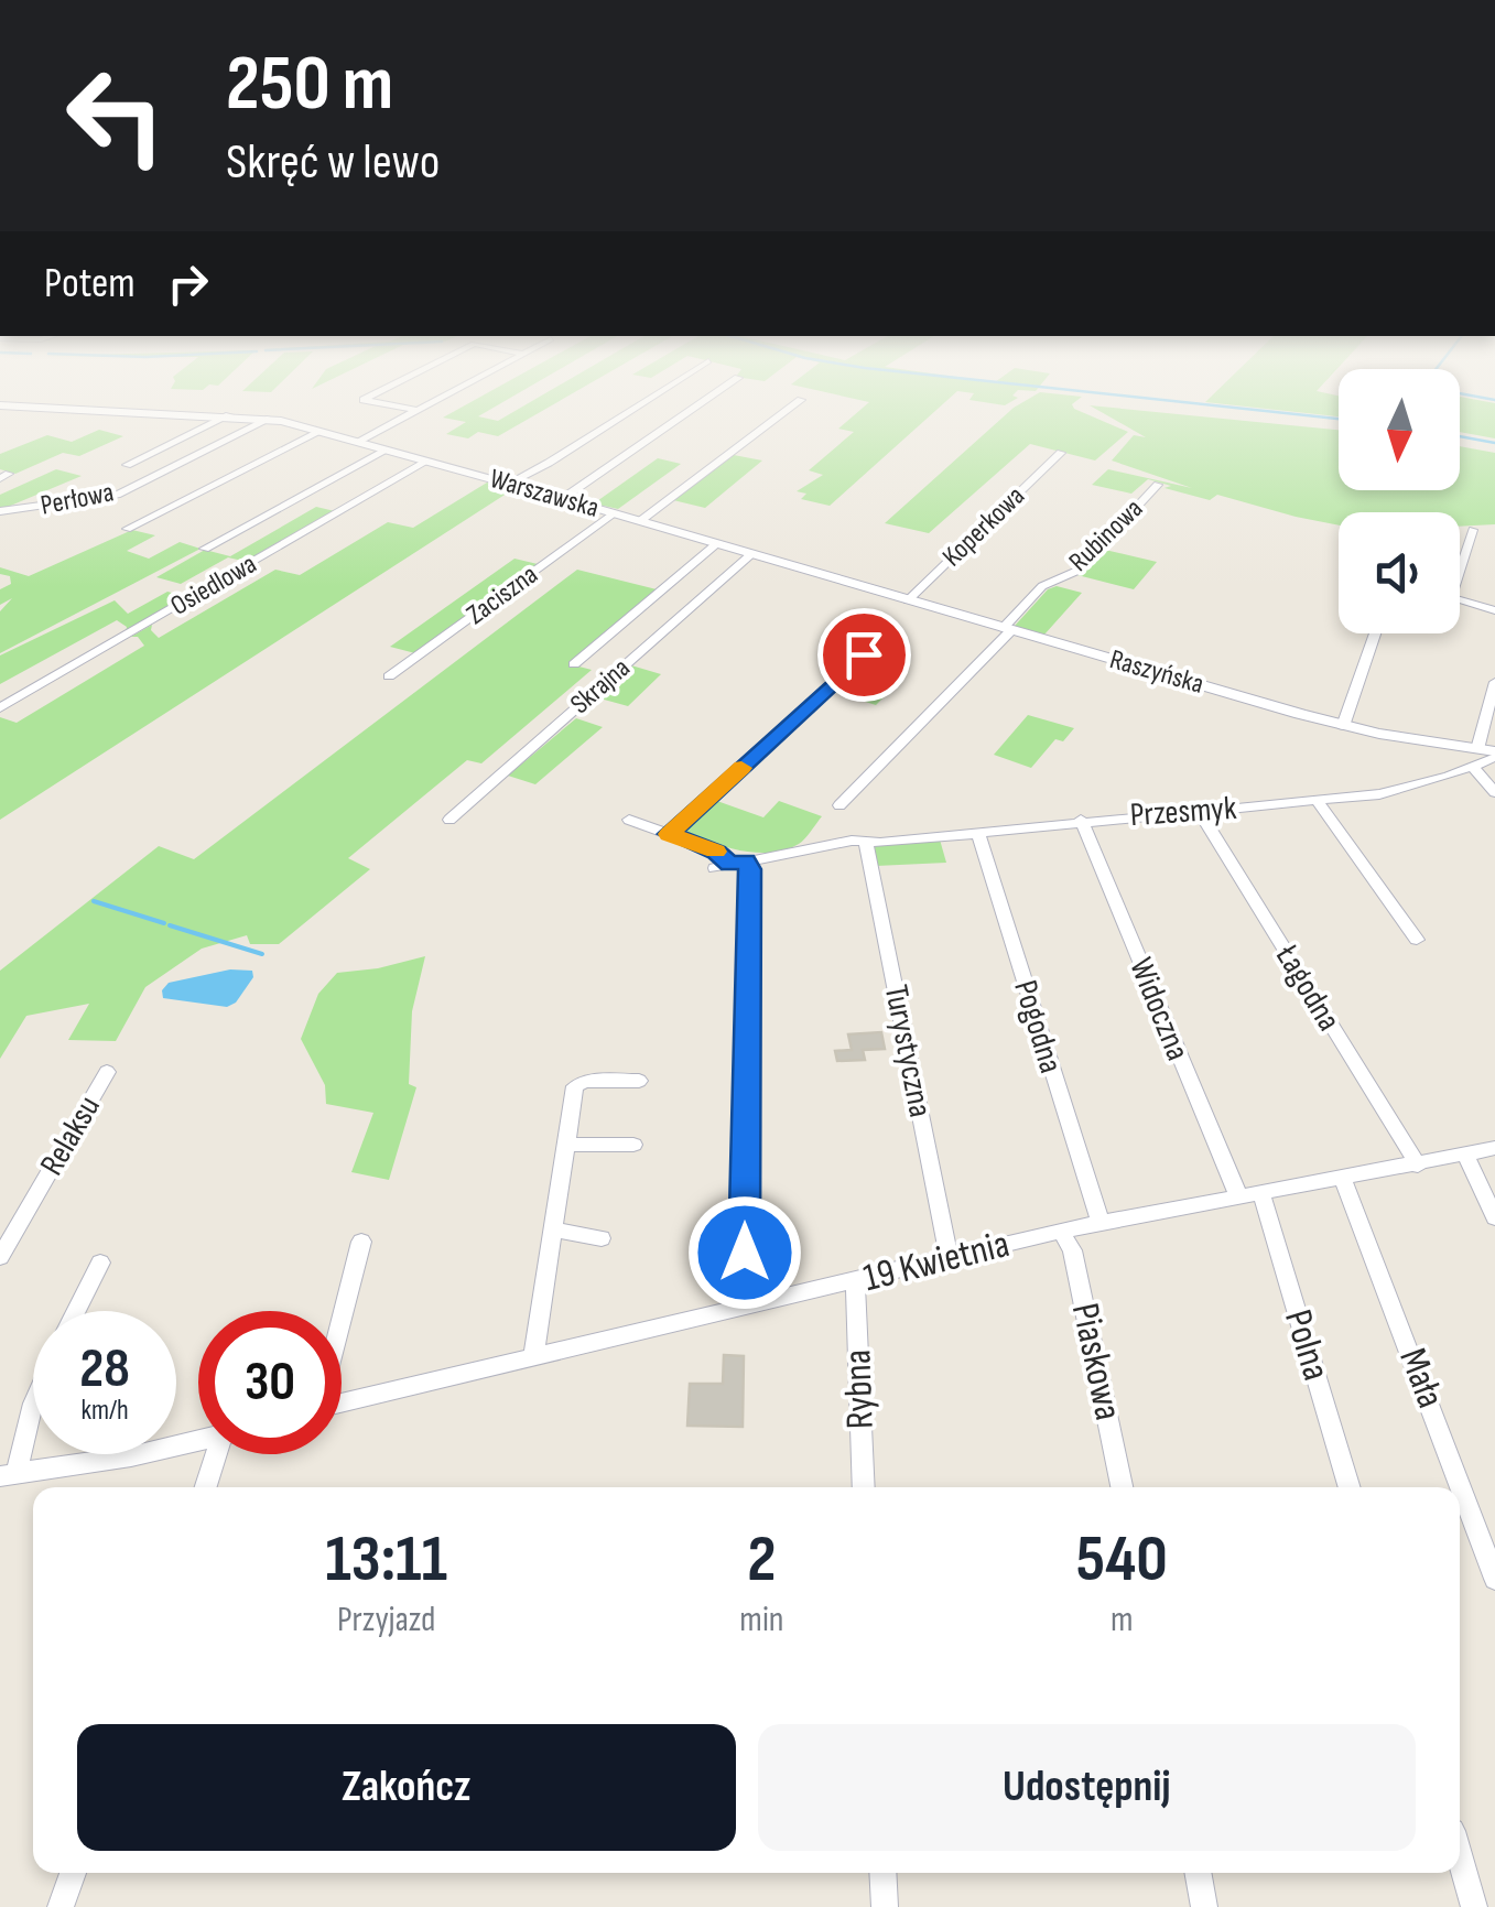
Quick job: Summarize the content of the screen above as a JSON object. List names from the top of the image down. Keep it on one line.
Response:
{"streets":{"street":["Warszawska","Perłowa","Koperkowa","Rubinowa","Osiedlowa","Zaciszna","Raszyńska","Skrajna","Przesmyk","Łagodna","Widoczna","Pogodna","Turystyczna","Relaksu","19 Kwietnia","Polna","Piaskowa","Mała","Rybna"]},"crossings":[["Warszawska","Perłowa"],["Warszawska","Osiedlowa"],["Warszawska","Zaciszna"],["Warszawska","Raszyńska"],["Warszawska","Skrajna"],["Koperkowa","Raszyńska"],["Rubinowa","Raszyńska"],["Raszyńska","Przesmyk"],["Przesmyk","Łagodna"],["Przesmyk","Widoczna"],["Przesmyk","Pogodna"],["Przesmyk","Turystyczna"],["Łagodna","19 Kwietnia"],["Widoczna","19 Kwietnia"],["Pogodna","19 Kwietnia"],["Turystyczna","19 Kwietnia"],["19 Kwietnia","Polna"],["19 Kwietnia","Piaskowa"],["19 Kwietnia","Mała"],["19 Kwietnia","Rybna"]],"north":"bottom","page":{"turn":["250 m","Skręć w lewo"],"then":"Potem","speed":"28 km/h","limit":"30","eta":["13:11","Przyjazd","2","min","540","m"],"buttons":["Zakończ","Udostępnij"]}}
